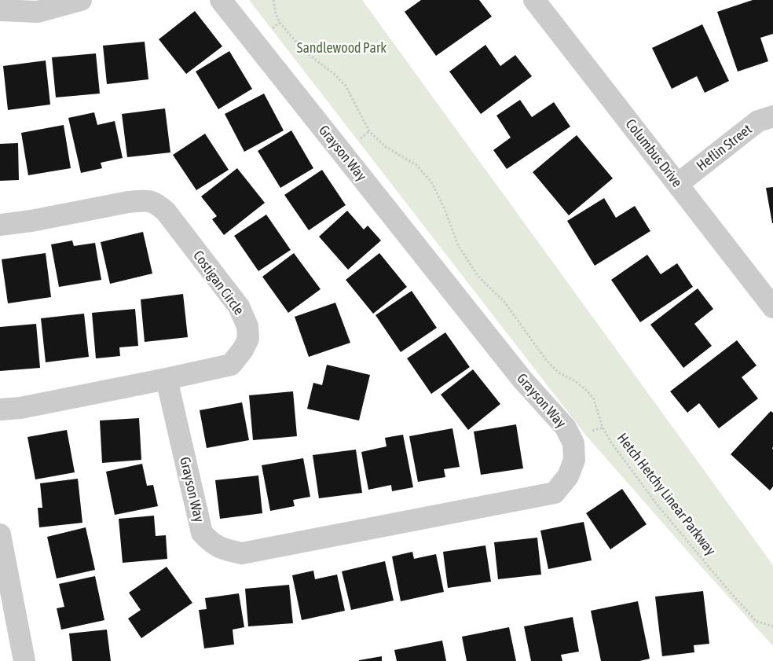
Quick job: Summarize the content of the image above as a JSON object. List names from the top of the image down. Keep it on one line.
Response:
{"streets":{"street":["Heflin Street","Grayson Way","Columbus Drive","Costigan Circle"],"path":["Hetch Hetchy Linear Parkway"]},"crossings":[["Heflin Street","Columbus Drive"],["Grayson Way","Costigan Circle"]],"parks":["Sandlewood Park"]}
